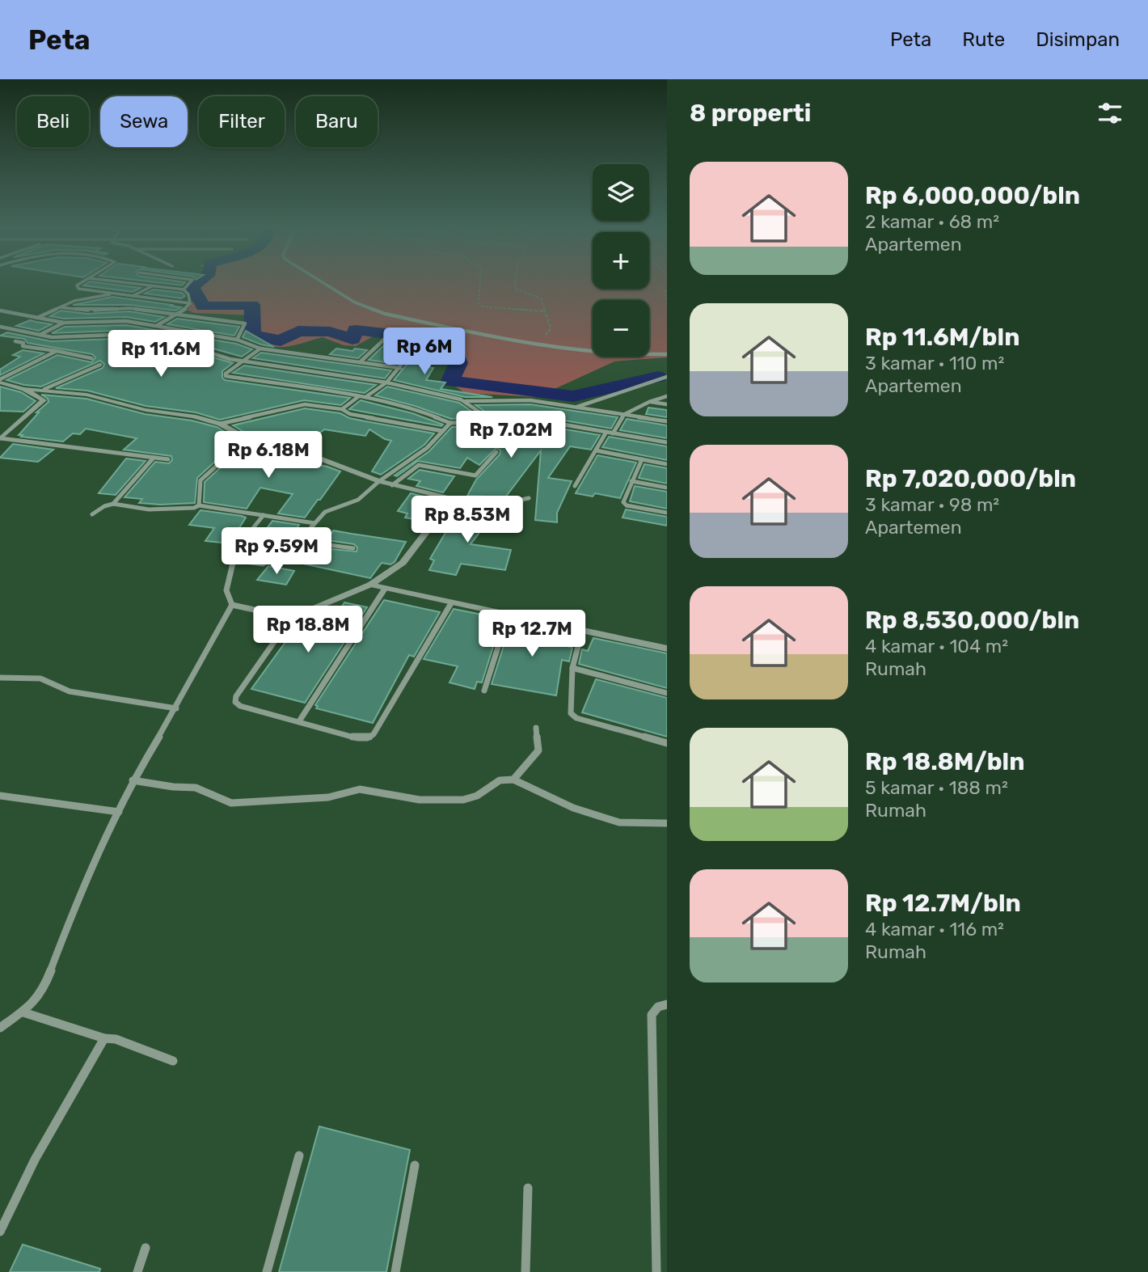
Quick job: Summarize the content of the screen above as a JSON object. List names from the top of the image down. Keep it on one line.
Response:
{"page":{"header":"Peta","nav":["Peta","Rute","Disimpan"],"heading":"8 properti","chip":["Beli","Sewa","Filter","Baru"],"list":[{"name":"Rp 6,000,000/bln","note":"2 kamar · 68 m² · Apartemen"},{"name":"Rp 11.6M/bln","note":"3 kamar · 110 m² · Apartemen"},{"name":"Rp 7,020,000/bln","note":"3 kamar · 98 m² · Apartemen"},{"name":"Rp 8,530,000/bln","note":"4 kamar · 104 m² · Rumah"},{"name":"Rp 18.8M/bln","note":"5 kamar · 188 m² · Rumah"},{"name":"Rp 12.7M/bln","note":"4 kamar · 116 m² · Rumah"}],"map_buttons":["+","−"],"price":["Rp 6M","Rp 11.6M","Rp 7.02M","Rp 6.18M","Rp 8.53M","Rp 9.59M","Rp 18.8M","Rp 12.7M"]}}
